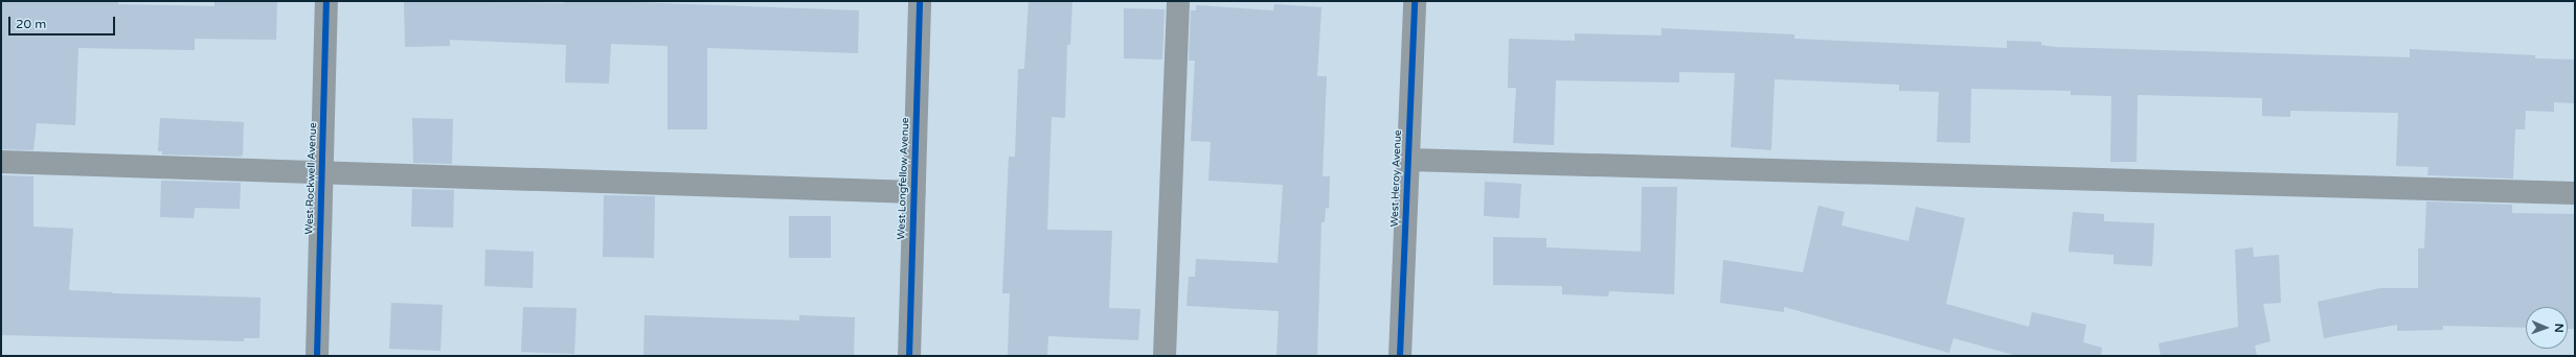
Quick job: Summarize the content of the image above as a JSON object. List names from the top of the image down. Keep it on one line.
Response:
{"streets":{"street":["West Rockwell Avenue","West Longfellow Avenue","West Heroy Avenue"]},"scale_bar":"20 m","north":"right"}
